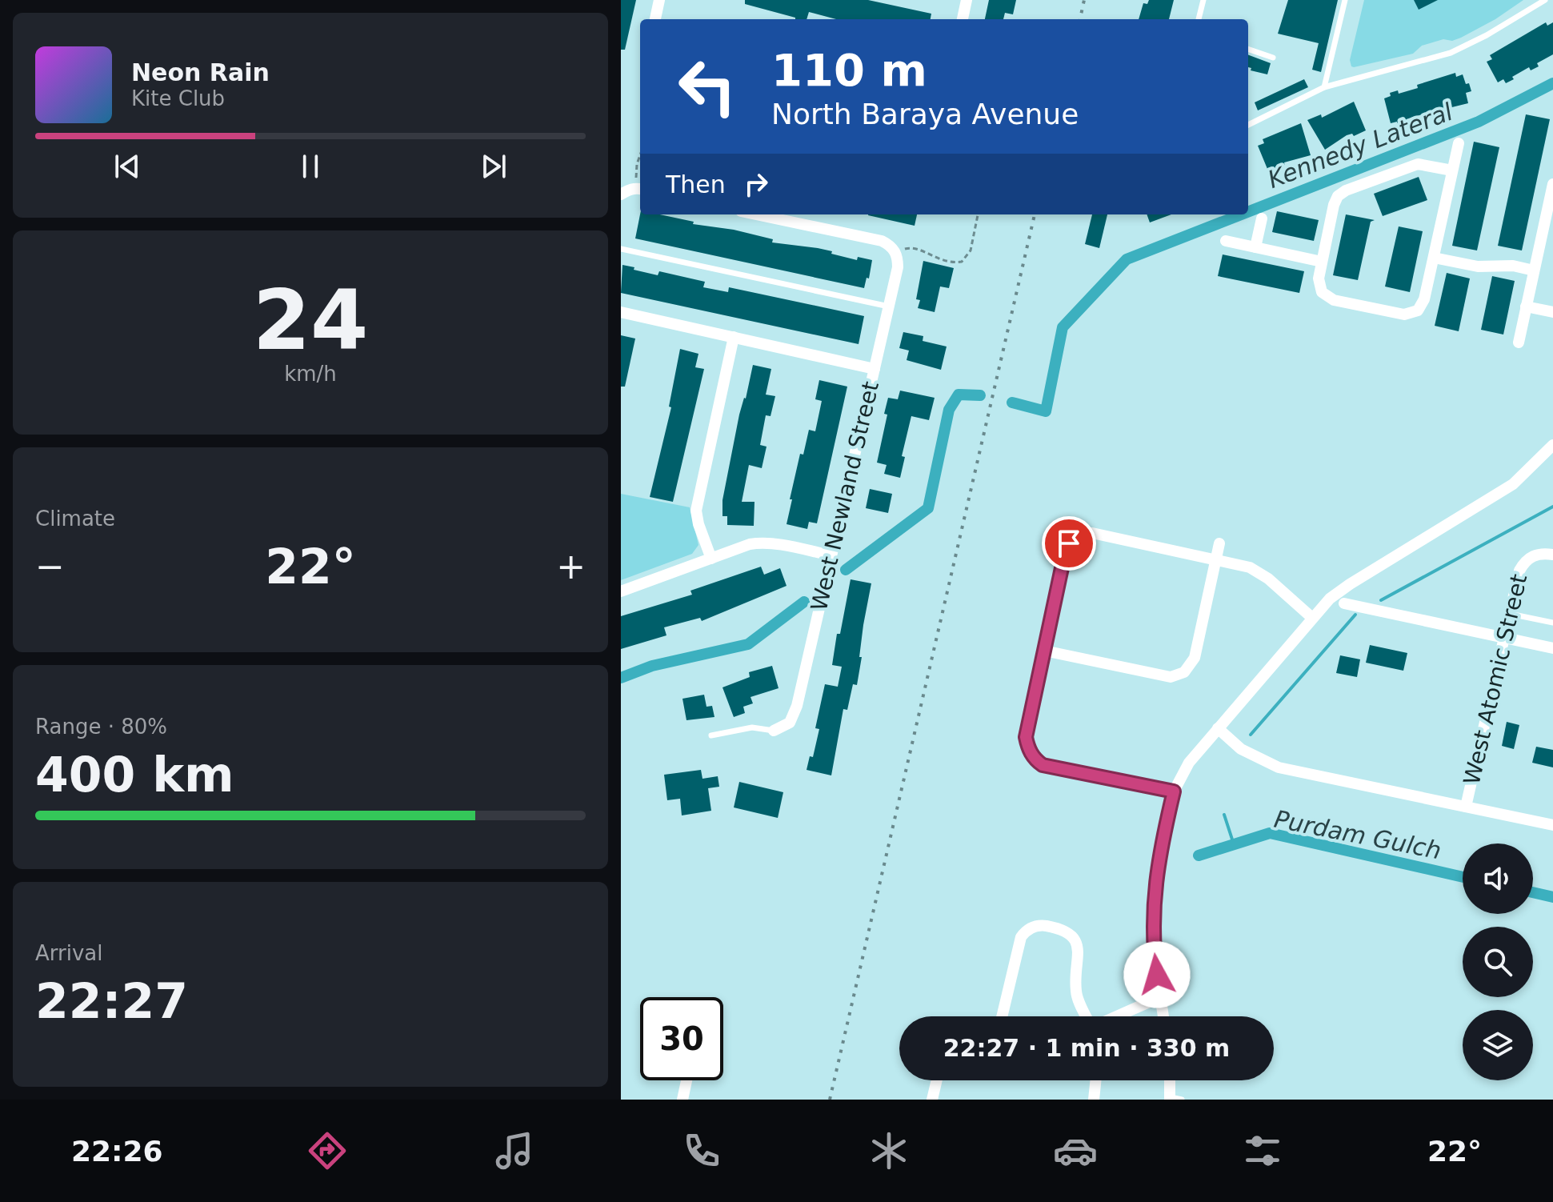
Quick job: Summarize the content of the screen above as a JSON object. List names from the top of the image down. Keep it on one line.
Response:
{"streets":{"street":["West Newland Street","West Atomic Street"]},"water":["Kennedy Lateral","Purdam Gulch"],"page":{"turn":["110 m","North Baraya Avenue"],"song":["Neon Rain","Kite Club"],"then":"Then","tile":[["24","km/h"],"Climate",["Range · 80%","400 km"],["Arrival","22:27"]],"heat":["−","22°","+"],"limit":"30","trip":"22:27 · 1 min · 330 m","tabs":["22:26","22°"]}}
